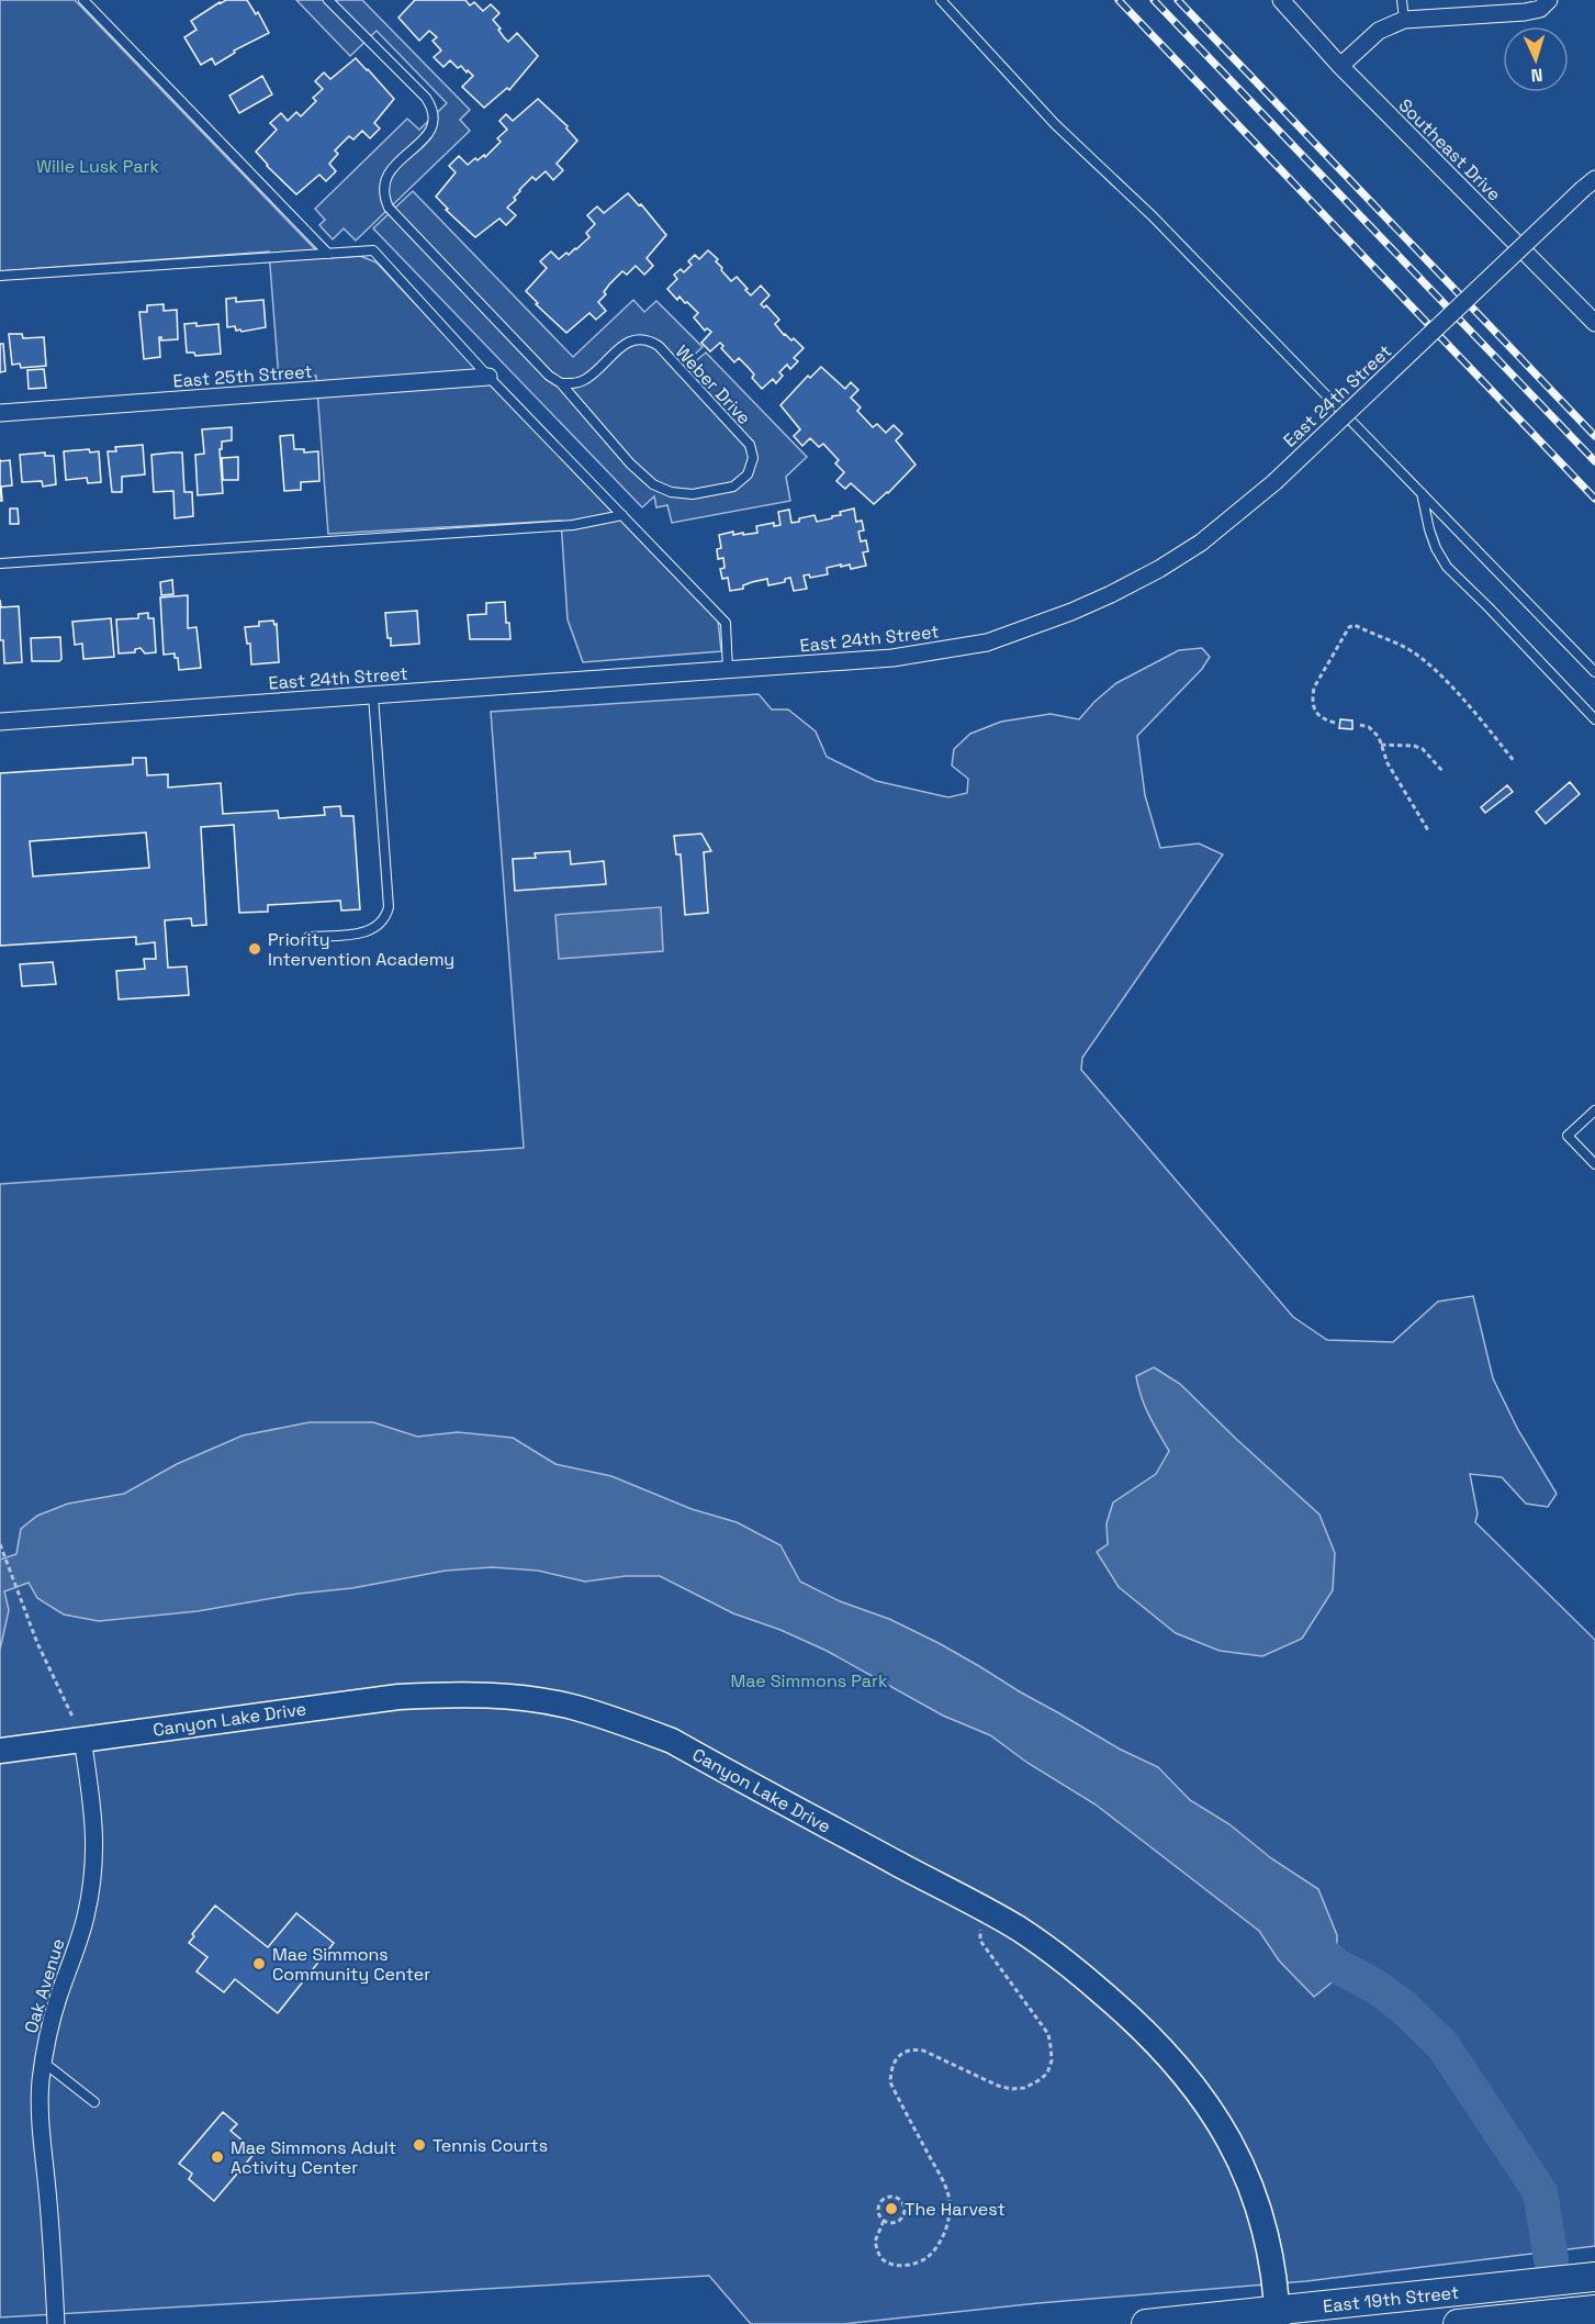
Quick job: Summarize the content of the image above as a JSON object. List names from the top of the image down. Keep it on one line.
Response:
{"streets":{"main road":["East 19th Street"],"street":["Southeast Drive","East 25th Street","East 24th Street","Canyon Lake Drive","Oak Avenue"],"lane":["Weber Drive"]},"crossings":[["Canyon Lake Drive","Oak Avenue"],["Canyon Lake Drive","East 19th Street"]],"parks":["Wille Lusk Park","Mae Simmons Park"],"places":["Priority Intervention Academy","Mae Simmons Community Center","Tennis Courts","Mae Simmons Adult Activity Center","The Harvest"],"north":"bottom"}
